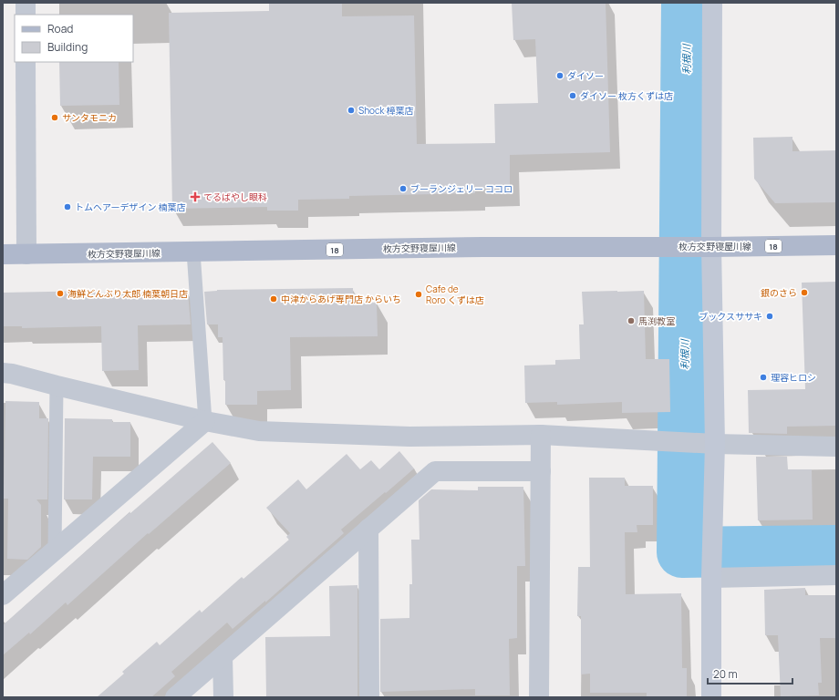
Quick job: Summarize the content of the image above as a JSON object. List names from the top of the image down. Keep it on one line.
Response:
{"streets":{"main road":["枚方交野寝屋川線","18"]},"water":["利根川"],"places":{"other":["ダイソー","ダイソー 枚方くずは店","Shock 樟葉店","サンタモニカ","ブーランジェリー ココロ","トムヘアーデザイン 楠葉店","銀のさら","海鮮どんぶり太郎 楠葉朝日店","Cafe de Roro くずは店","中津からあげ専門店 からいち","ブックスササキ","馬渕教室","理容ヒロシ"],"health":["てるばやし眼科"]},"legend":["Road","Building"],"scale_bar":"20 m"}
